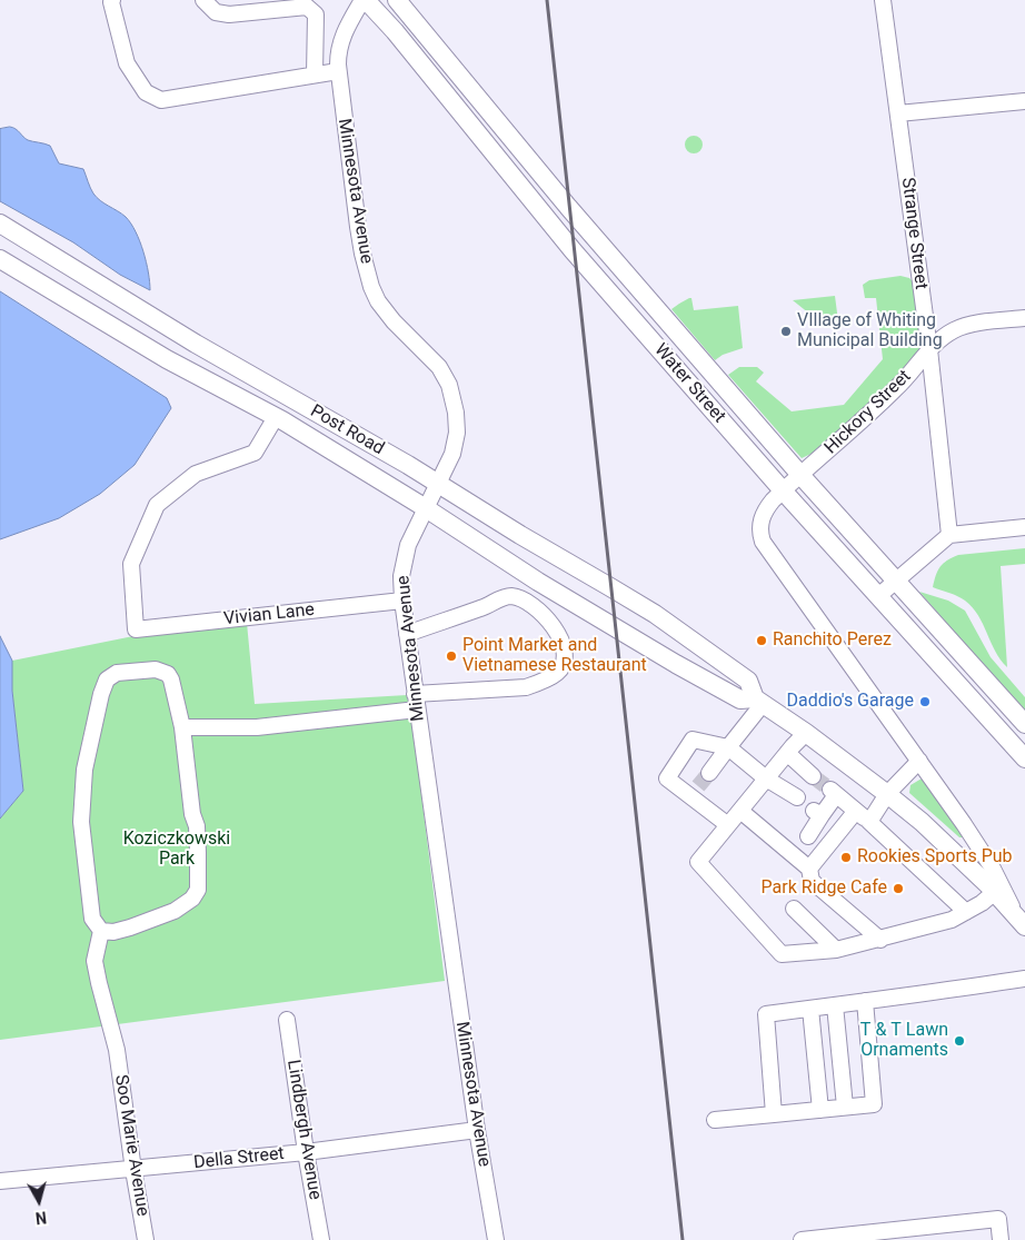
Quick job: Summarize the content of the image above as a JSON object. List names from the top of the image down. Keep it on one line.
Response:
{"streets":{"main road":["Water Street","Post Road"],"street":["Minnesota Avenue","Strange Street","Hickory Street","Vivian Lane","Lindbergh Avenue","Soo Marie Avenue","Della Street"]},"crossings":[["Minnesota Avenue","Water Street"],["Minnesota Avenue","Post Road"],["Minnesota Avenue","Vivian Lane"],["Minnesota Avenue","Della Street"],["Strange Street","Hickory Street"],["Water Street","Hickory Street"],["Post Road","Vivian Lane"],["Lindbergh Avenue","Della Street"],["Soo Marie Avenue","Della Street"]],"parks":["Koziczkowski Park"],"places":["VIllage of Whiting Municipal Building","Ranchito Perez","Point Market and Vietnamese Restaurant","Daddio's Garage","Rookies Sports Pub","Park Ridge Cafe","T & T Lawn Ornaments"],"north":"bottom"}
